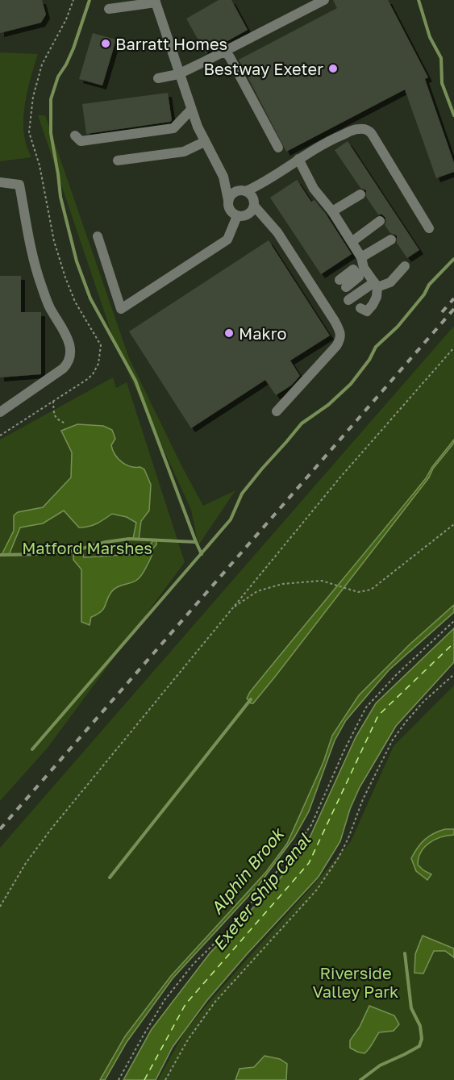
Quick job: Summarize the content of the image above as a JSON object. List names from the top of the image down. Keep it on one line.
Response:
{"water":["Alphin Brook","Exeter Ship Canal"],"parks":["Matford Marshes","Riverside Valley Park"],"places":["Barratt Homes","Bestway Exeter","Makro"]}
